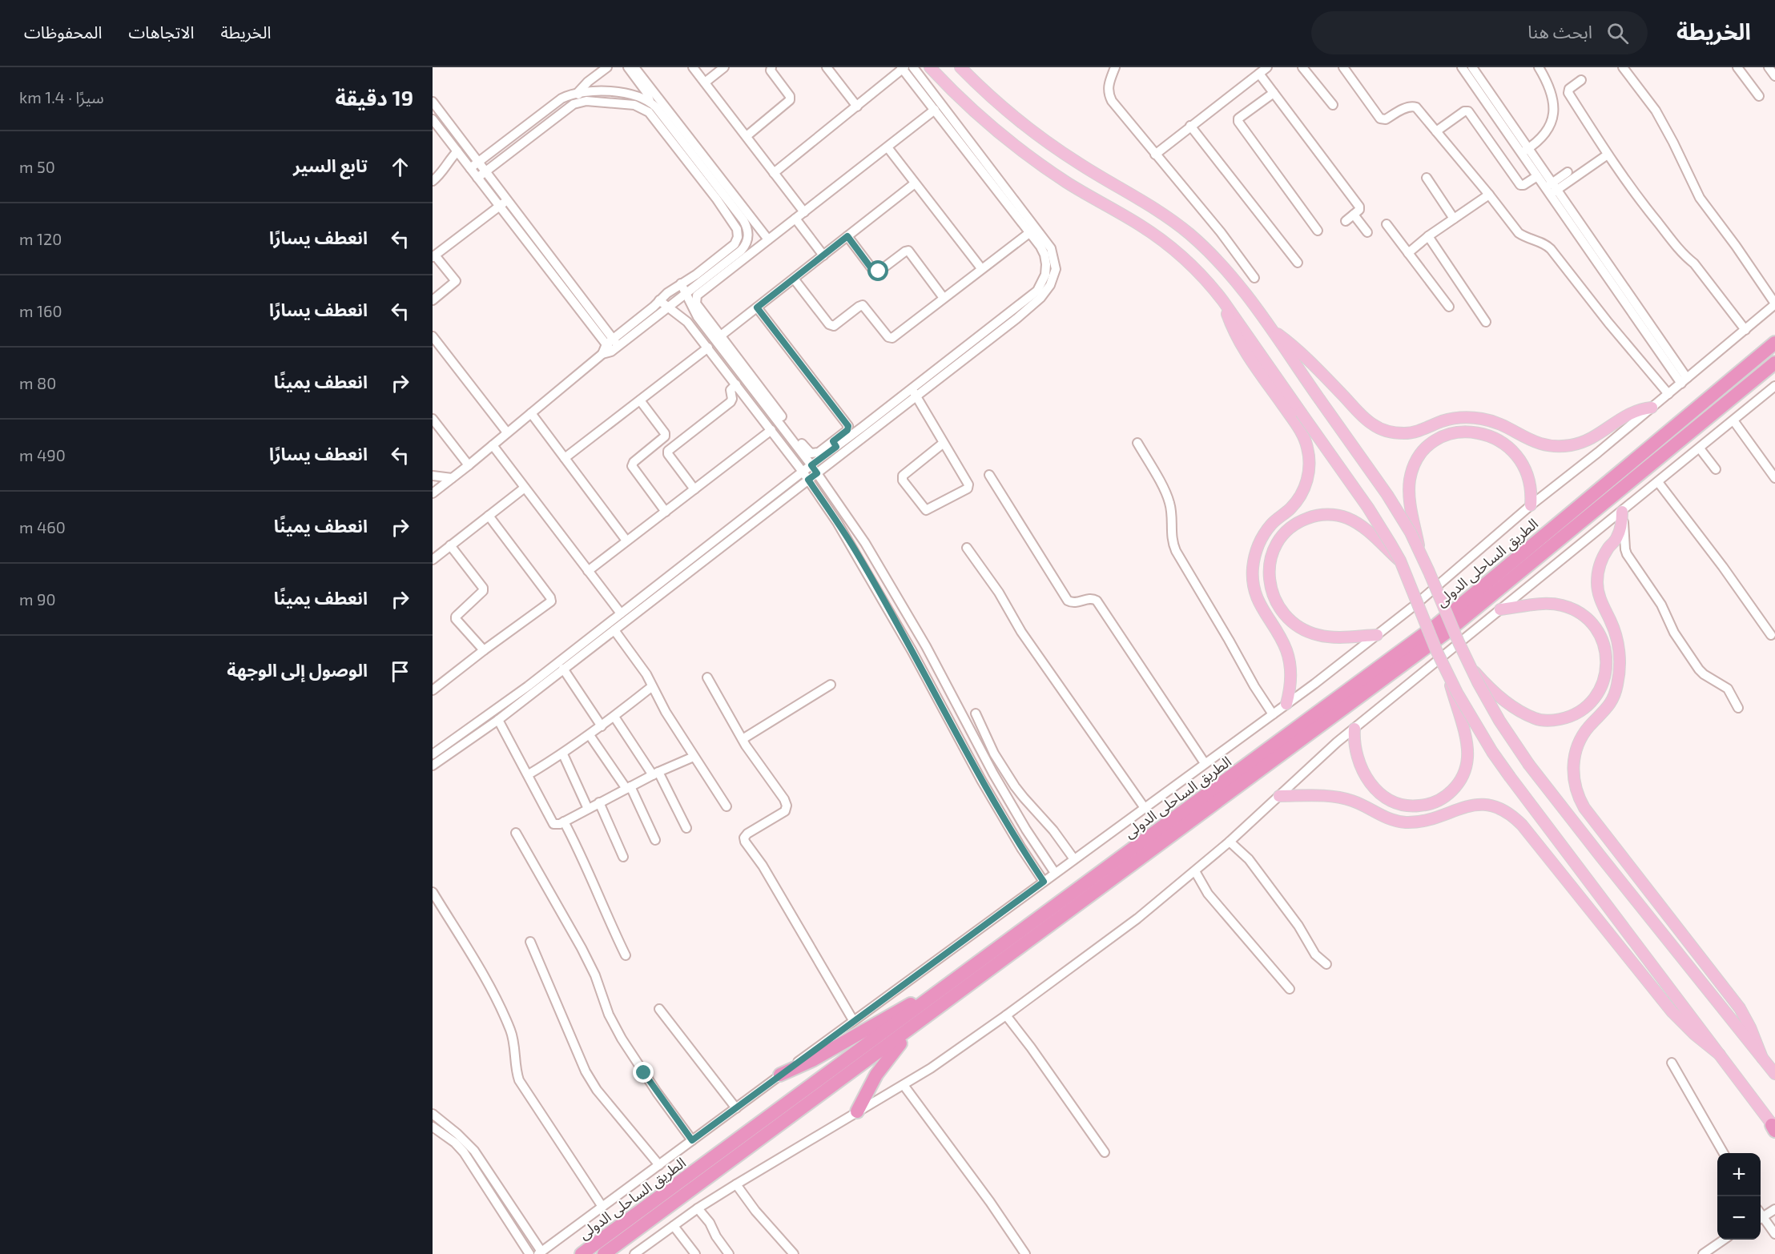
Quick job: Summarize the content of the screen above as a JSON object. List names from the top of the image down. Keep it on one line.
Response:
{"streets":{"highway":["الطريق الساحلى الدولى"]},"page":{"header":"الخريطة","search":"ابحث هنا","nav":["الخريطة","الاتجاهات","المحفوظات"],"heading":["19 دقيقة","سيرًا · 1.4 km"],"list":[["تابع السير","50 m"],["انعطف يسارًا","120 m"],["انعطف يسارًا","160 m"],["انعطف يمينًا","80 m"],["انعطف يسارًا","490 m"],["انعطف يمينًا","460 m"],["انعطف يمينًا","90 m"],"الوصول إلى الوجهة"],"map_buttons":["+","−"]}}
